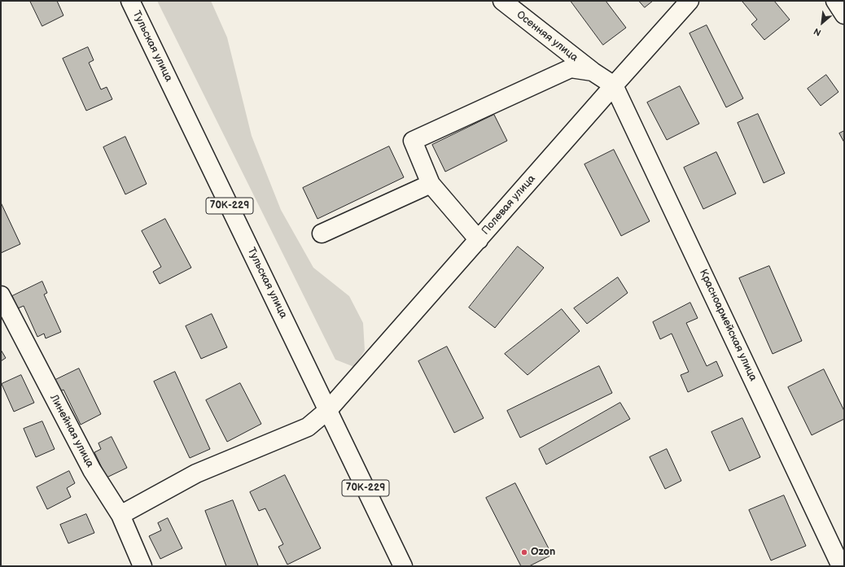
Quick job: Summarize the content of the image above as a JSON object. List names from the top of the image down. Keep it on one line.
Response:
{"streets":{"street":["Осенняя улица","Тульская улица","Полевая улица","70К-229","Красноармейская улица","Линейная улица"]},"crossings":[["Осенняя улица","Полевая улица"],["Осенняя улица","Красноармейская улица"],["Тульская улица","Полевая улица"],["Полевая улица","Красноармейская улица"],["Полевая улица","Линейная улица"]],"places":["Ozon"],"north":"bottom left"}
